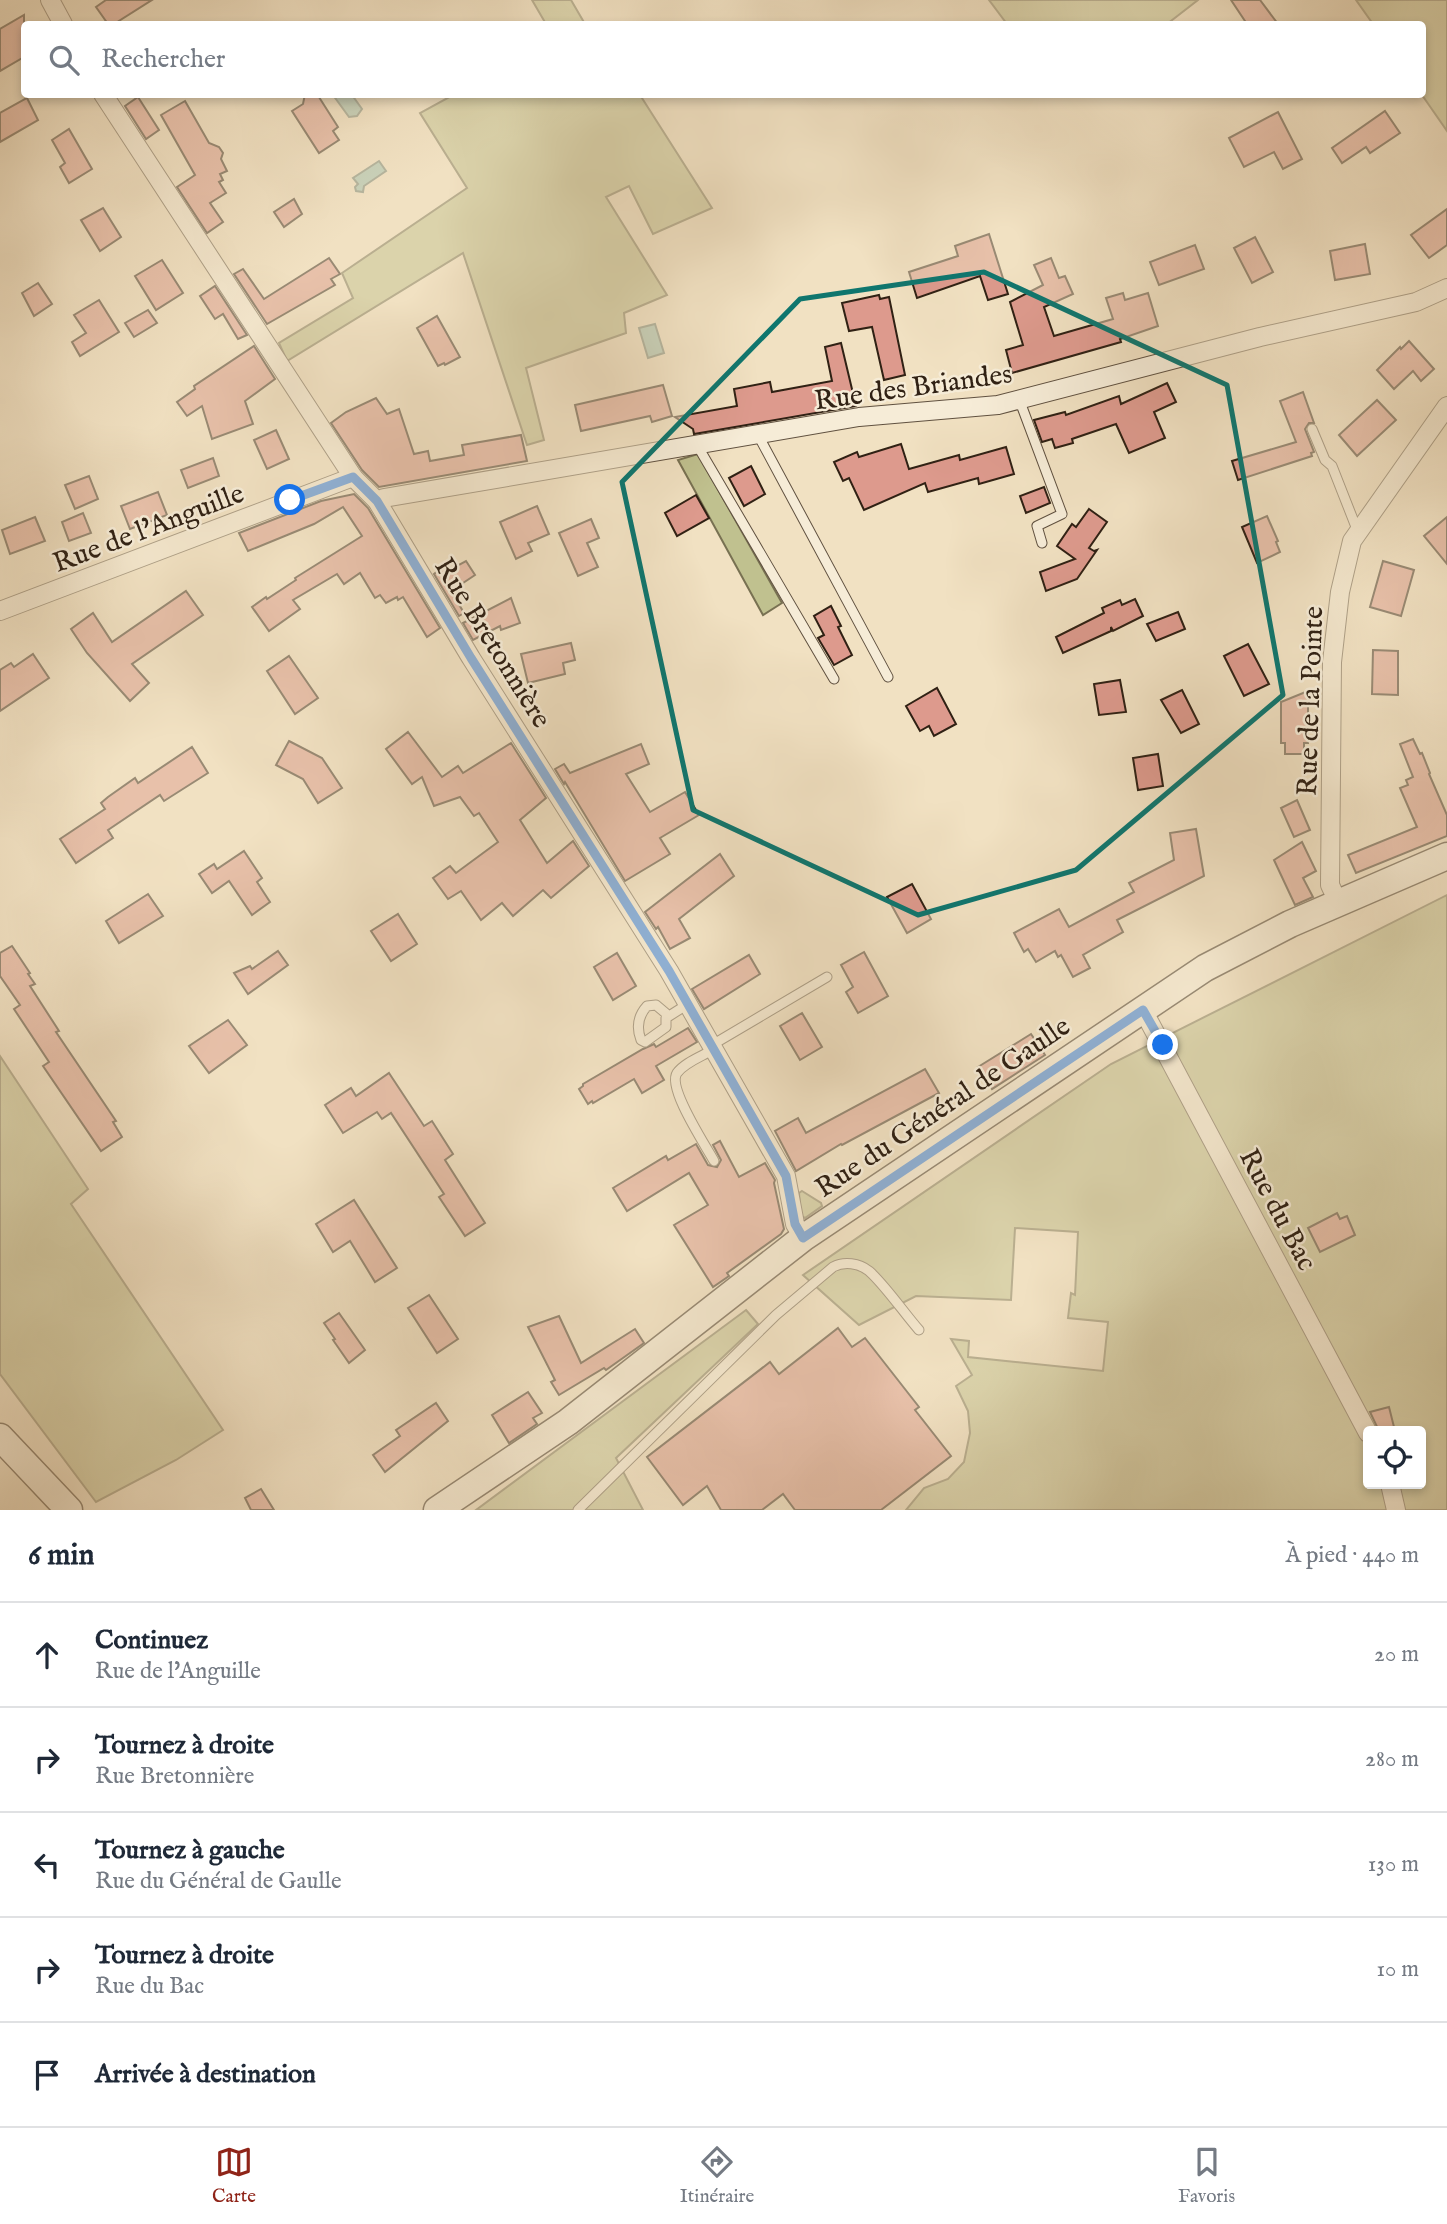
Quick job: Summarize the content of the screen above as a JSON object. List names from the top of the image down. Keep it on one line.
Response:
{"streets":{"main road":["Rue du Général de Gaulle"],"street":["Rue des Briandes","Rue de l'Anguille","Rue Bretonnière","Rue de la Pointe","Rue du Bac"]},"crossings":[["Rue des Briandes","Rue Bretonnière"],["Rue de l'Anguille","Rue Bretonnière"],["Rue Bretonnière","Rue du Général de Gaulle"],["Rue de la Pointe","Rue du Général de Gaulle"],["Rue du Général de Gaulle","Rue du Bac"]],"page":{"search":"Rechercher","heading":["6 min","À pied · 440 m"],"list":[["Continuez","Rue de l'Anguille","20 m"],["Tournez à droite","Rue Bretonnière","280 m"],["Tournez à gauche","Rue du Général de Gaulle","130 m"],["Tournez à droite","Rue du Bac","10 m"],"Arrivée à destination"],"nav":["Carte","Itinéraire","Favoris"]}}
